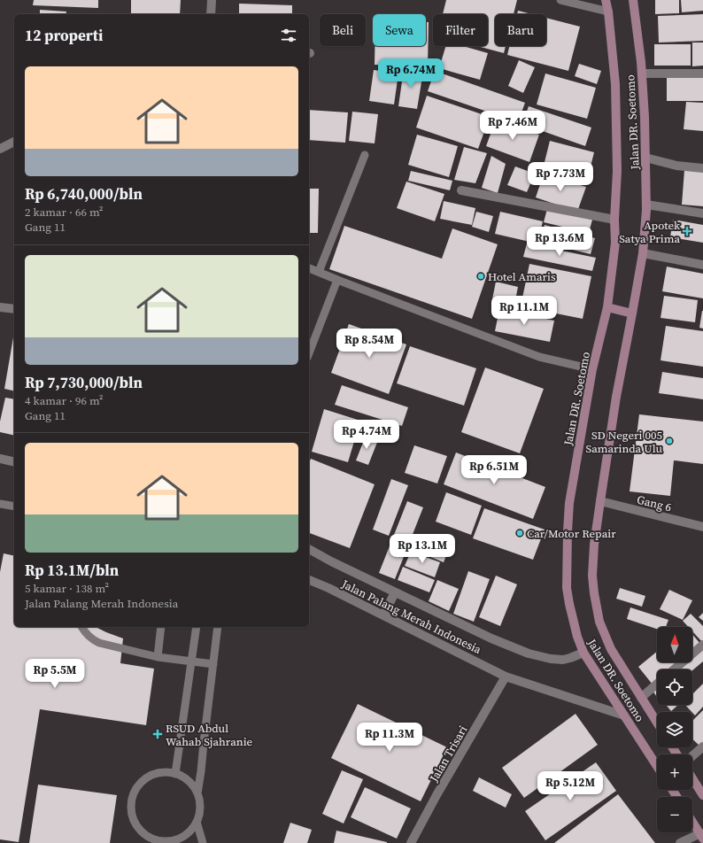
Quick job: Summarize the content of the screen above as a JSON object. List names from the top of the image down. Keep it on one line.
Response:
{"streets":{"street":["Jalan DR. Soetomo","Gang 6","Jalan Palang Merah Indonesia","Jalan Trisari"]},"crossings":[["Jalan DR. Soetomo","Gang 6"],["Jalan DR. Soetomo","Jalan Palang Merah Indonesia"],["Jalan Palang Merah Indonesia","Jalan Trisari"]],"places":{"health":["Apotek Satya Prima","RSUD Abdul Wahab Sjahranie"],"other":["Hotel Amaris","SD Negeri 005 Samarinda Ulu","Car/Motor Repair"]},"north":"top","page":{"chip":["Beli","Sewa","Filter","Baru"],"heading":"12 properti","list":[{"name":"Rp 6,740,000/bln","note":"2 kamar · 66 m² · Gang 11"},{"name":"Rp 7,730,000/bln","note":"4 kamar · 96 m² · Gang 11"},{"name":"Rp 13.1M/bln","note":"5 kamar · 138 m² · Jalan Palang Merah Indonesia"}],"price":["Rp 6.74M","Rp 7.46M","Rp 7.73M","Rp 13.6M","Rp 11.1M","Rp 8.54M","Rp 4.74M","Rp 6.51M","Rp 13.1M","Rp 5.5M","Rp 11.3M","Rp 5.12M"],"map_buttons":["+","−"]}}
